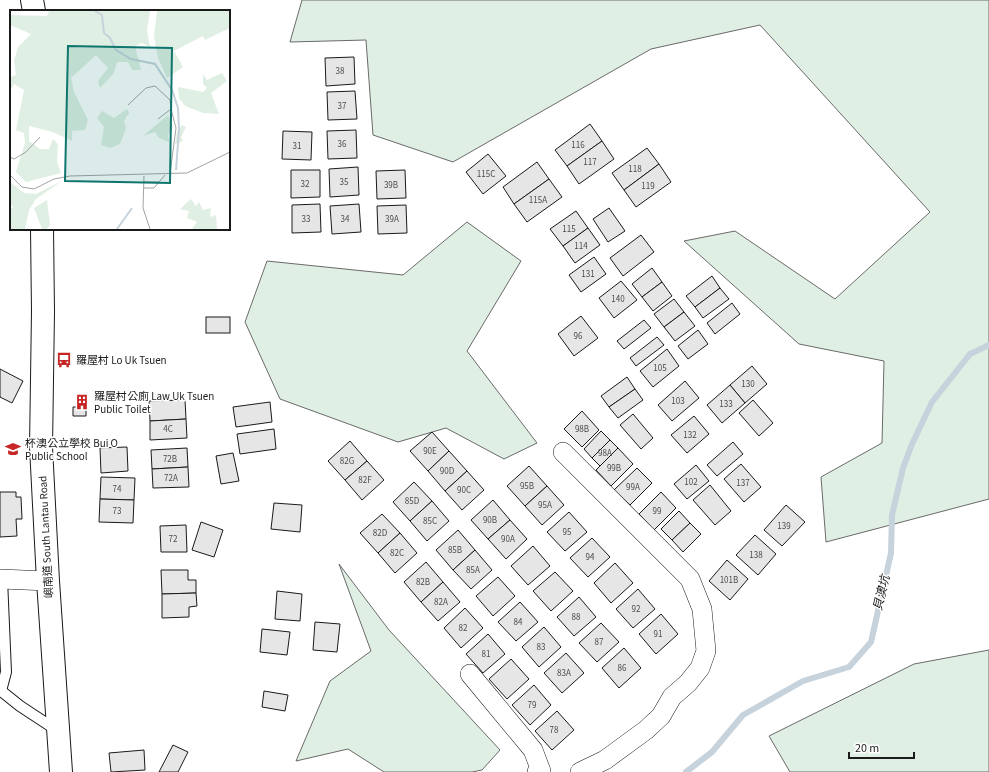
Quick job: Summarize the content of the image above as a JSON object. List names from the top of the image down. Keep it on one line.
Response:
{"streets":{"main road":["嶼南道 South Lantau Road"]},"water":["貝澳坑"],"places":{"bus stop":["羅屋村 Lo Uk Tsuen"],"building":["羅屋村公廁 Law Uk Tsuen Public Toilet"],"school or university":["杯澳公立學校 Bui O Public School"]},"house_numbers":["38","37","36","116","31","117","118","115C","35","32","39B","119","115A","33","34","39A","115","114","131","140","96","105","130","103","133","4C","98B","132","90E","98A","72B","82G","99B","90D","72A","82F","102","137","95B","99A","74","90C","85D","95A","73","99","90B","85C","139","95","82D","72","90A","85B","82C","138","94","85A","101B","82B","82A","92","88","84","82","91","87","83","81","86","83A","79","78"],"scale_bar":"20 m"}
